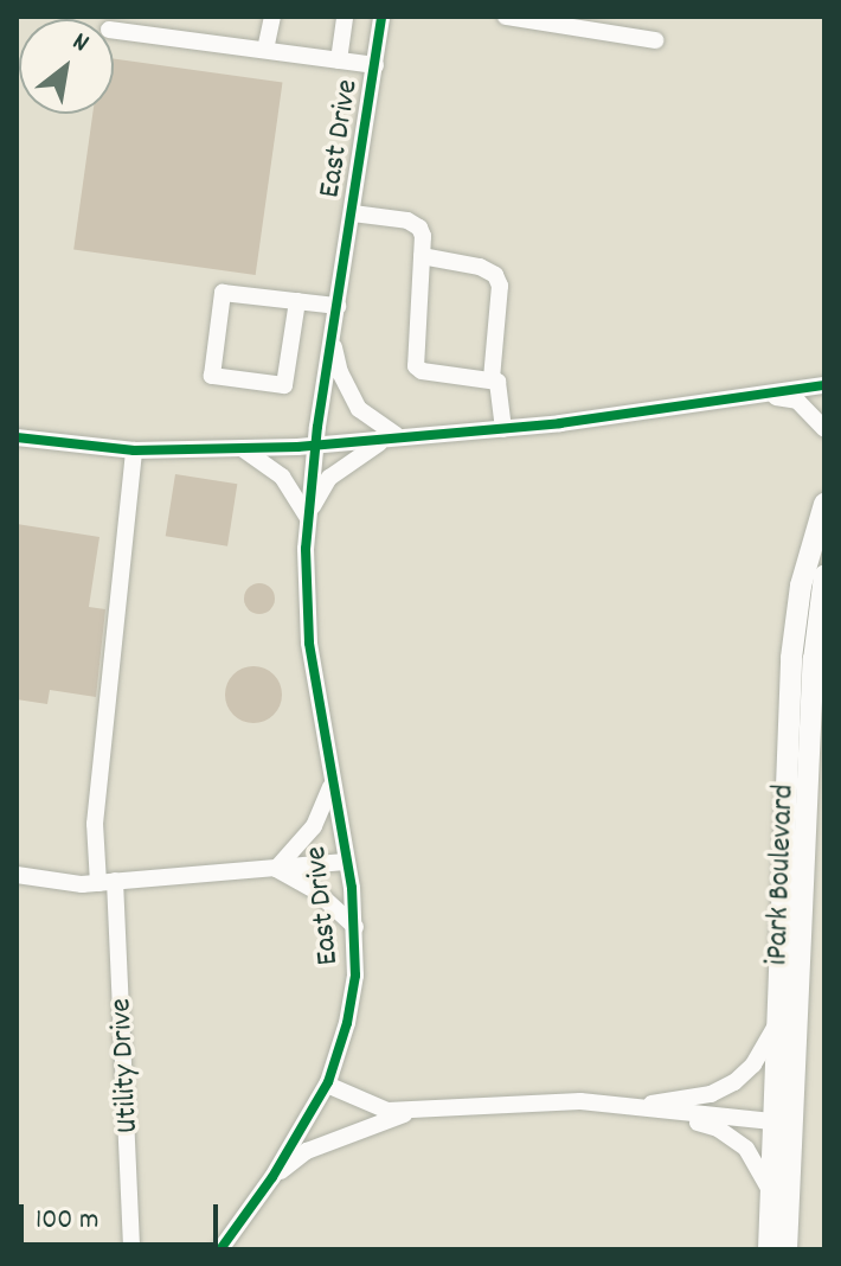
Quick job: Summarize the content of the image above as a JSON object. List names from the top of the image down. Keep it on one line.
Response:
{"streets":{"main road":["iPark Boulevard"],"street":["East Drive","Utility Drive"]},"scale_bar":"100 m","north":"top right"}
